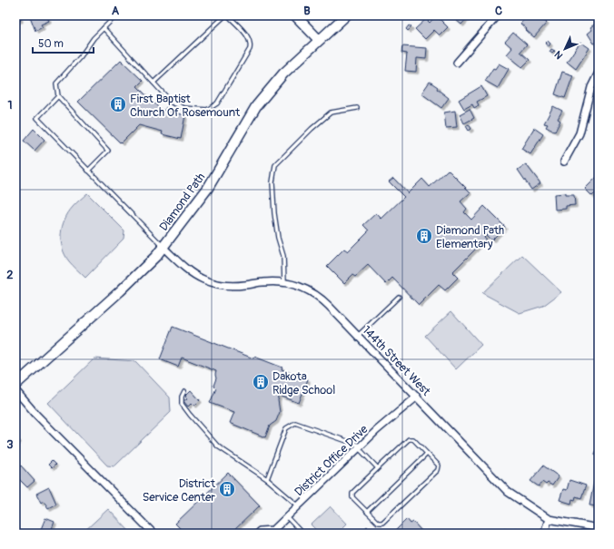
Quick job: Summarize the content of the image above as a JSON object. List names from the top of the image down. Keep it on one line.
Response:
{"streets":{"street":["Diamond Path","144th Street West","District Office Drive"]},"crossings":[["Diamond Path","144th Street West"],["144th Street West","District Office Drive"]],"places":{"building":["First Baptist Church Of Rosemount","Diamond Path Elementary","Dakota Ridge School","District Service Center"]},"scale_bar":"50 m","north":"bottom left","grid":{"columns":["A","B","C"],"rows":["1","2","3"]}}
